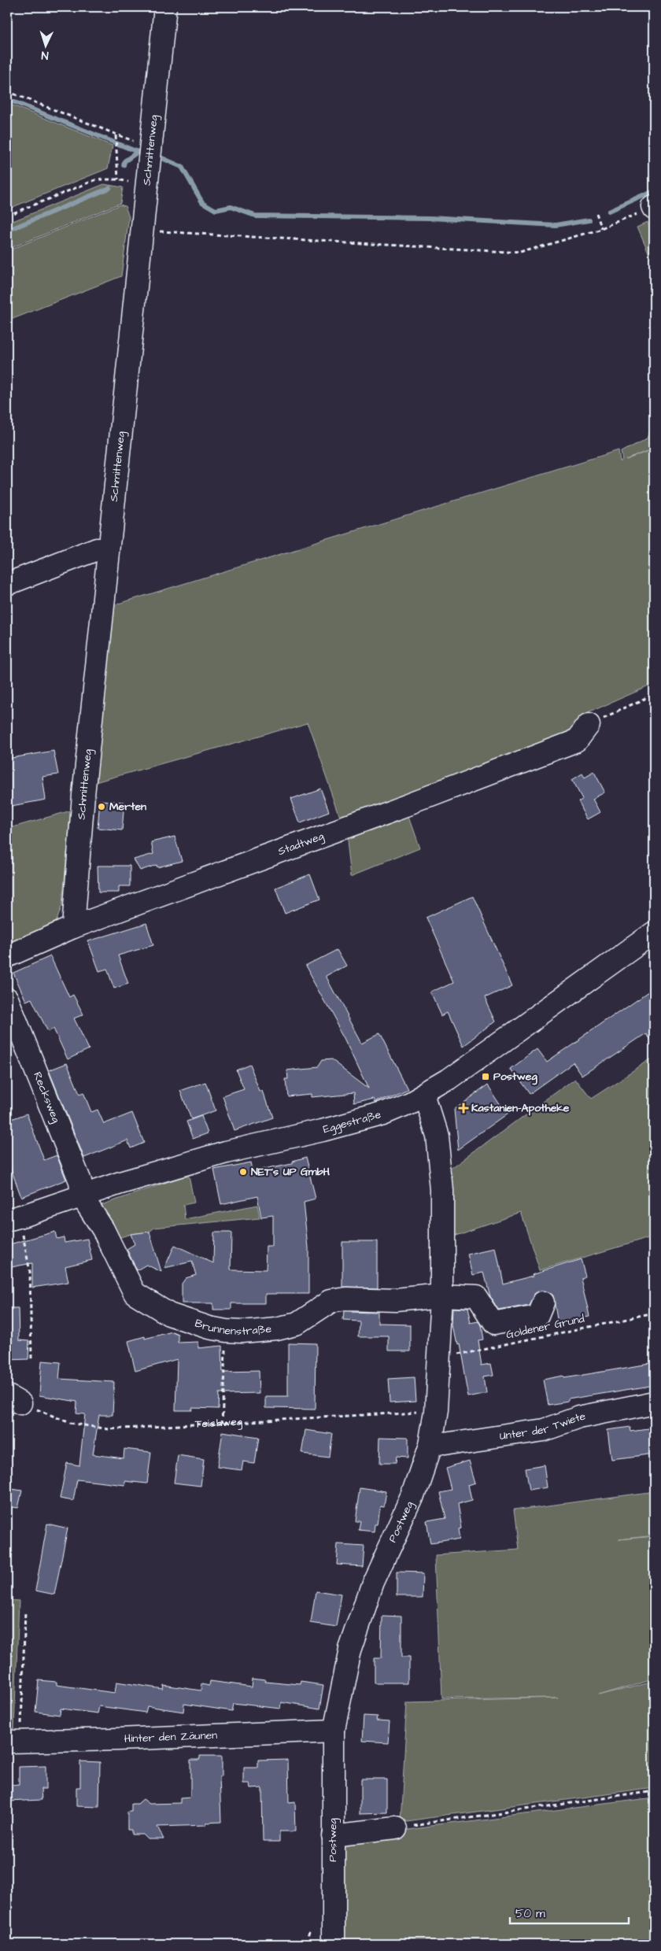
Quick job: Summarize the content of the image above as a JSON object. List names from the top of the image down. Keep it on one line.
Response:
{"streets":{"street":["Schmittenweg","Stadtweg","Recksweg","Eggestraße","Brunnenstraße","Unter der Twiete","Postweg","Hinter den Zäunen"],"path":["Goldener Grund","Teichweg"]},"crossings":[["Schmittenweg","Stadtweg"],["Recksweg","Eggestraße"],["Recksweg","Brunnenstraße"],["Eggestraße","Brunnenstraße"],["Eggestraße","Postweg"],["Brunnenstraße","Postweg"],["Goldener Grund","Postweg"],["Teichweg","Postweg"],["Unter der Twiete","Postweg"],["Postweg","Hinter den Zäunen"]],"places":{"other":["Merten","NET's UP GmbH"],"transit":["Postweg"],"health":["Kastanien-Apotheke"]},"scale_bar":"50 m","north":"bottom"}
